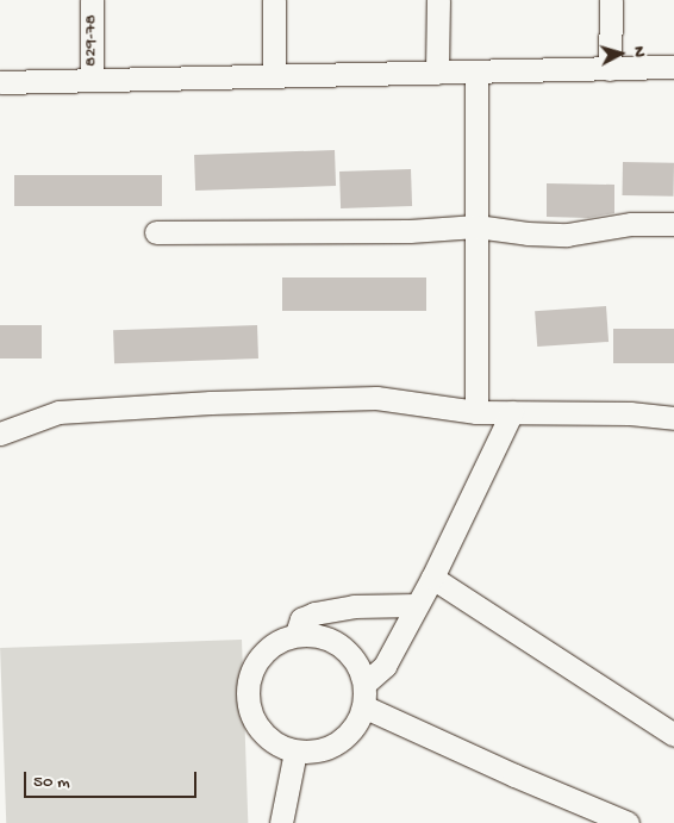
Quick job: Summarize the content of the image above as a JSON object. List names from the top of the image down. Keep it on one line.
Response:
{"streets":{"street":["829-78"]},"scale_bar":"50 m","north":"right"}
